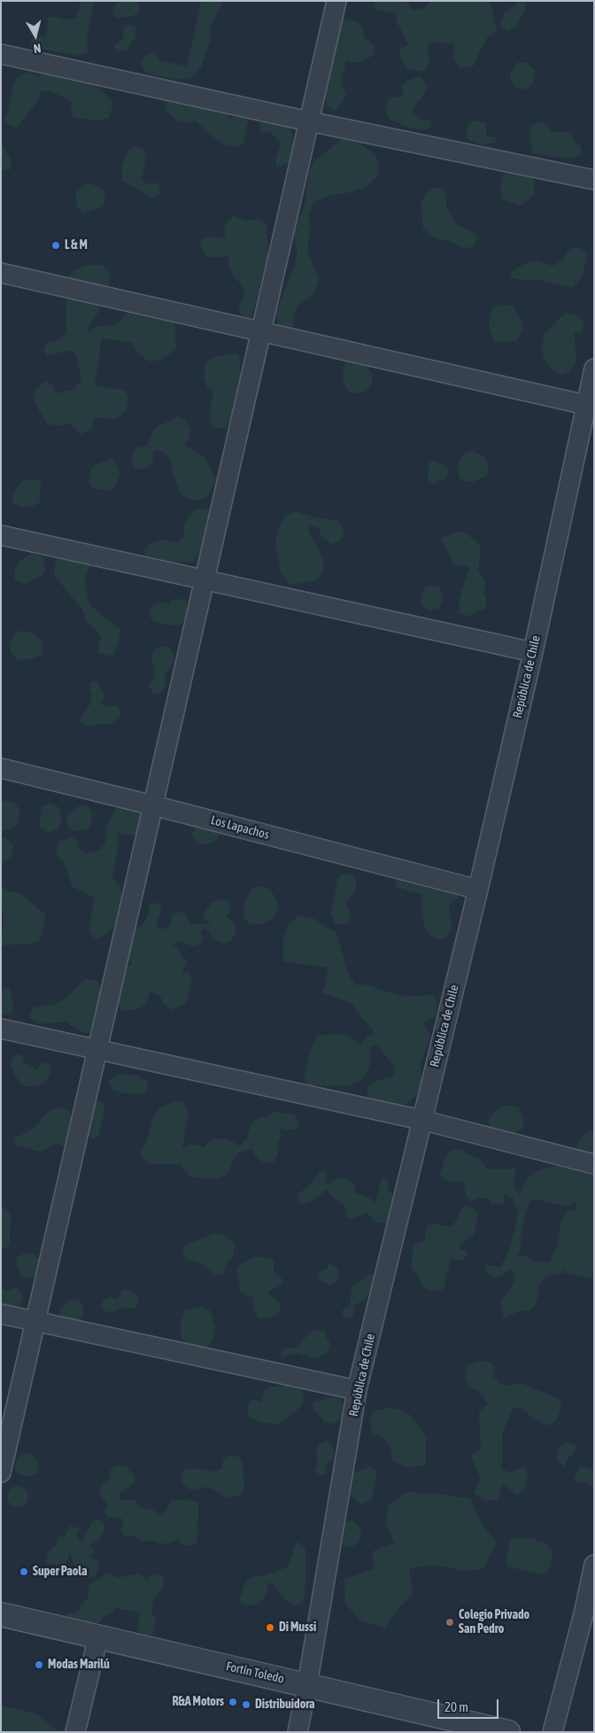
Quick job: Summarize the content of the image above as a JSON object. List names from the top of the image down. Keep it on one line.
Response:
{"streets":{"street":["República de Chile","Los Lapachos","Fortín Toledo"]},"crossings":[["República de Chile","Los Lapachos"],["República de Chile","Fortín Toledo"]],"places":["L & M","Super Paola","Colegio Privado San Pedro","Di Mussi","Modas Marilú","R&A Motors","Distribuidora"],"scale_bar":"20 m","north":"bottom"}
